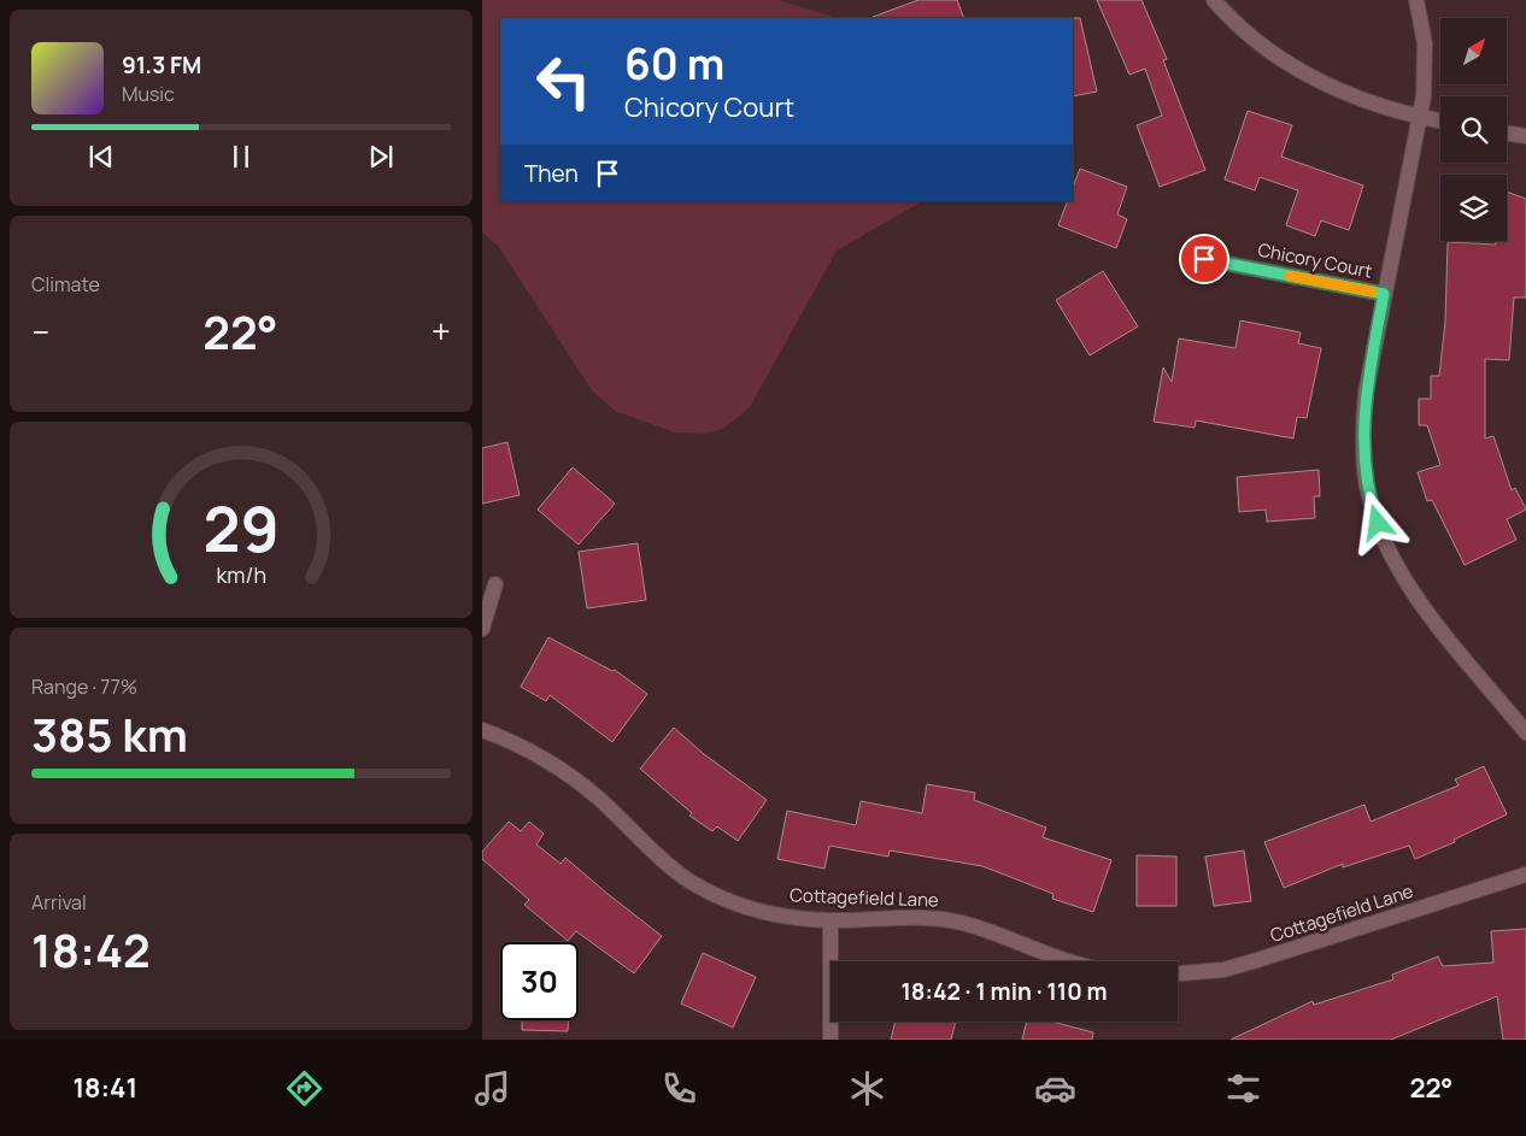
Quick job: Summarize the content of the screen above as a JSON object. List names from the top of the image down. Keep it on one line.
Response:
{"streets":{"street":["Chicory Court","Cottagefield Lane"]},"north":"top right","page":{"turn":["60 m","Chicory Court"],"song":["91.3 FM","Music"],"then":"Then","tile":["Climate",["Range · 77%","385 km"],["Arrival","18:42"]],"heat":["−","22°","+"],"limit":"30","trip":"18:42 · 1 min · 110 m","tabs":["18:41","22°"],"gauge":["29","km/h"]}}
